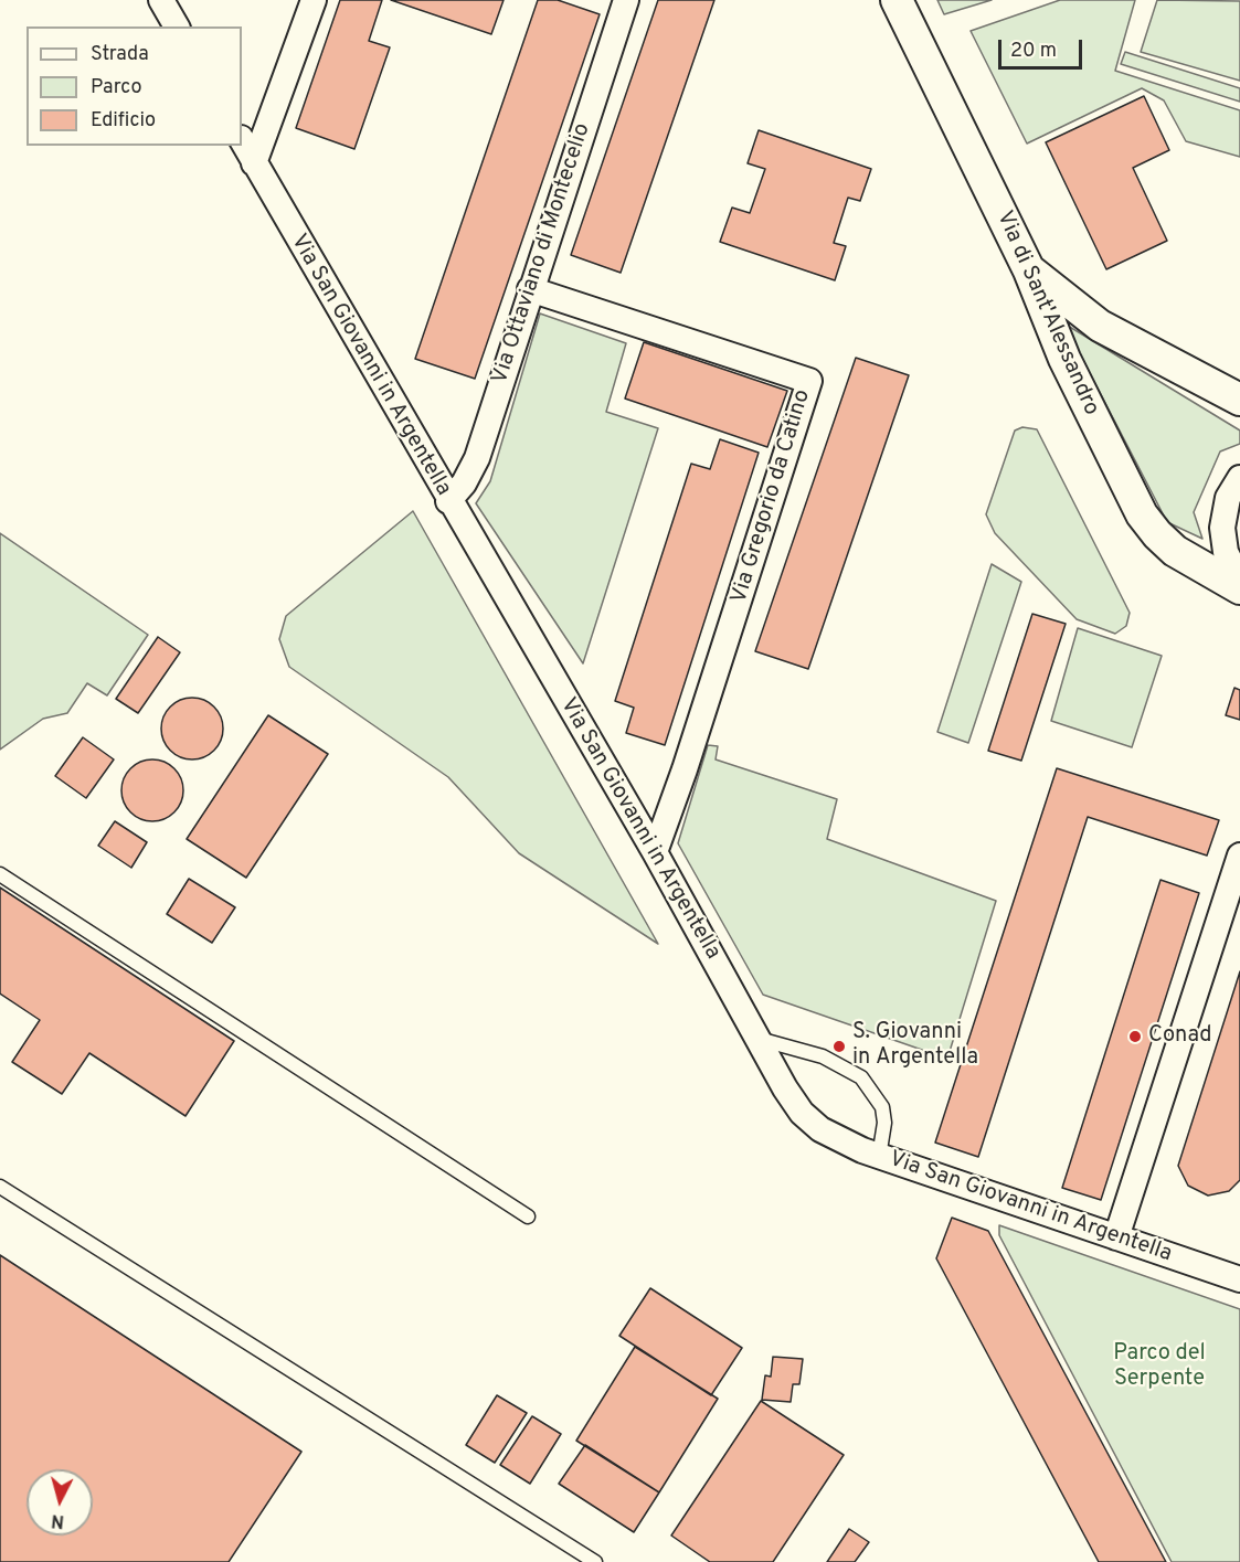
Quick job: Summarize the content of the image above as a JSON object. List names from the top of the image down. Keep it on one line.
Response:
{"streets":{"street":["Via Ottaviano di Montecelio","Via di Sant'Alessandro","Via San Giovanni in Argentella","Via Gregorio da Catino"]},"crossings":[["Via Ottaviano di Montecelio","Via San Giovanni in Argentella"],["Via Ottaviano di Montecelio","Via Gregorio da Catino"],["Via San Giovanni in Argentella","Via Gregorio da Catino"]],"parks":["Parco del Serpente"],"places":["Conad","S. Giovanni in Argentella"],"legend":["Strada","Parco","Edificio"],"scale_bar":"20 m","north":"bottom"}
